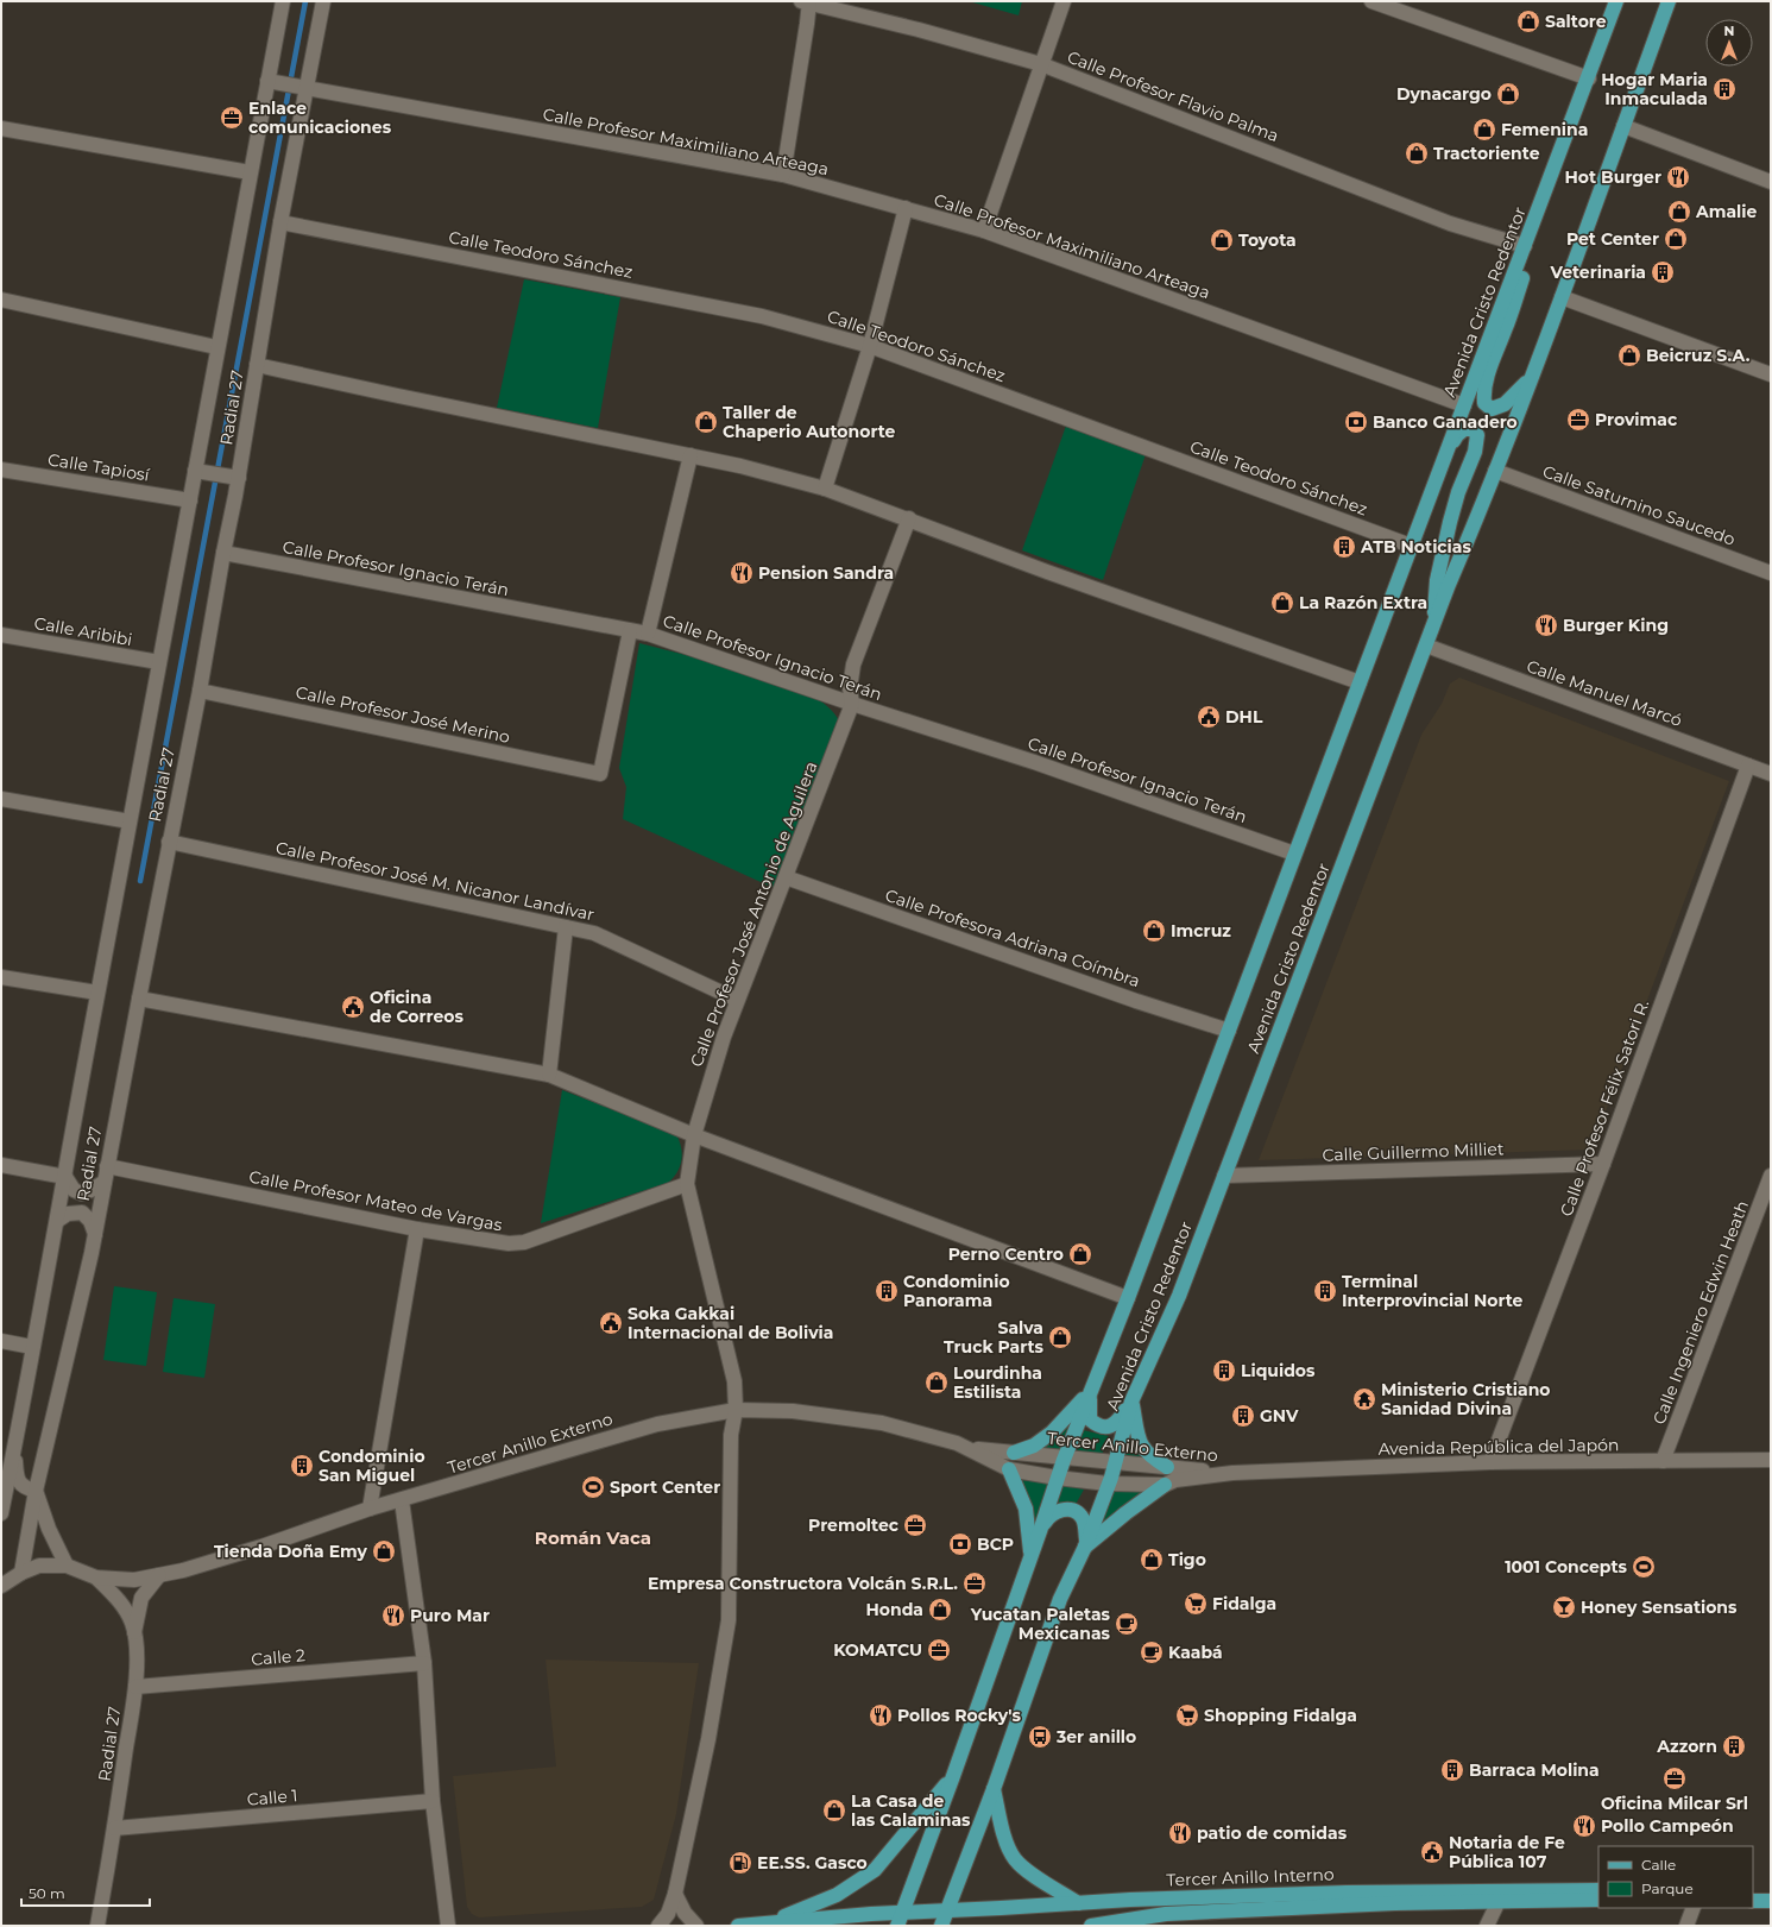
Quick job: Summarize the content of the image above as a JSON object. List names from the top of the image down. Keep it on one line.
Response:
{"streets":{"main road":["Avenida Cristo Redentor","Tercer Anillo Interno"],"street":["Calle Profesor Flavio Palma","Calle Profesor Maximiliano Arteaga","Calle Teodoro Sánchez","Radial 27","Calle Tapiosí","Calle Saturnino Saucedo","Calle Profesor Ignacio Terán","Calle Aribibi","Calle Manuel Marcó","Calle Profesor José Merino","Calle Profesor José M. Nicanor Landívar","Calle Profesor José Antonio de Aguilera","Calle Profesora Adriana Coímbra","Calle Profesor Félix Satori R.","Calle Guillermo Milliet","Calle Profesor Mateo de Vargas","Calle Ingeniero Edwin Heath","Tercer Anillo Externo","Avenida República del Japón","Calle 2","Calle 1"]},"crossings":[["Calle Profesor Flavio Palma","Avenida Cristo Redentor"],["Calle Profesor Maximiliano Arteaga","Avenida Cristo Redentor"],["Calle Profesor Maximiliano Arteaga","Radial 27"],["Calle Teodoro Sánchez","Avenida Cristo Redentor"],["Calle Teodoro Sánchez","Radial 27"],["Avenida Cristo Redentor","Calle Saturnino Saucedo"],["Avenida Cristo Redentor","Calle Profesor Ignacio Terán"],["Avenida Cristo Redentor","Calle Manuel Marcó"],["Avenida Cristo Redentor","Calle Profesora Adriana Coímbra"],["Avenida Cristo Redentor","Calle Guillermo Milliet"],["Avenida Cristo Redentor","Tercer Anillo Externo"],["Avenida Cristo Redentor","Tercer Anillo Interno"],["Radial 27","Calle Tapiosí"],["Radial 27","Calle Profesor Ignacio Terán"],["Radial 27","Calle Aribibi"],["Radial 27","Calle Profesor José Merino"],["Radial 27","Calle Profesor José M. Nicanor Landívar"],["Radial 27","Calle Profesor Mateo de Vargas"],["Radial 27","Tercer Anillo Externo"],["Radial 27","Calle 2"],["Radial 27","Calle 1"],["Calle Profesor Ignacio Terán","Calle Profesor José Merino"],["Calle Profesor Ignacio Terán","Calle Profesor José Antonio de Aguilera"],["Calle Manuel Marcó","Calle Profesor Félix Satori R."],["Calle Profesor José M. Nicanor Landívar","Calle Profesor José Antonio de Aguilera"],["Calle Profesor José Antonio de Aguilera","Calle Profesora Adriana Coímbra"],["Calle Profesor José Antonio de Aguilera","Calle Profesor Mateo de Vargas"],["Calle Profesor José Antonio de Aguilera","Tercer Anillo Externo"],["Calle Profesor Félix Satori R.","Calle Guillermo Milliet"],["Calle Profesor Félix Satori R.","Avenida República del Japón"],["Calle Ingeniero Edwin Heath","Avenida República del Japón"],["Tercer Anillo Externo","Avenida República del Japón"]],"districts":["Román Vaca"],"places":{"shop":["Saltore","Dynacargo","Femenina","Tractoriente","Amalie","Pet Center","Toyota","Beicruz S.A.","Taller de Chaperio Autonorte","La Razón Extra","Imcruz","Perno Centro","Salva Truck Parts","Lourdinha Estilista","Tienda Doña Emy","Tigo","Honda","La Casa de las Calaminas"],"building":["Hogar Maria Inmaculada","Veterinaria","ATB Noticias","Condominio Panorama","Terminal Interprovincial Norte","Liquidos","GNV","Condominio San Miguel","Azzorn","Barraca Molina"],"office":["Enlace comunicaciones","Provimac","Premoltec","Empresa Constructora Volcán S.R.L.","KOMATCU","Oficina Milcar Srl"],"restaurant":["Hot Burger","Pension Sandra","Burger King","Puro Mar","Pollos Rocky's","Pollo Campeón","patio de comidas"],"bank":["Banco Ganadero","BCP"],"public building":["DHL","Oficina de Correos","Soka Gakkai Internacional de Bolivia","Notaria de Fe Pública 107"],"temple":["Ministerio Cristiano Sanidad Divina"],"sports":["Sport Center","1001 Concepts"],"supermarket":["Fidalga","Shopping Fidalga"],"bar":["Honey Sensations"],"cafe":["Yucatan Paletas Mexicanas","Kaabá"],"bus stop":["3er anillo"],"fuel station":["EE.SS. Gasco"]},"legend":["Calle","Parque"],"scale_bar":"50 m","north":"top"}
